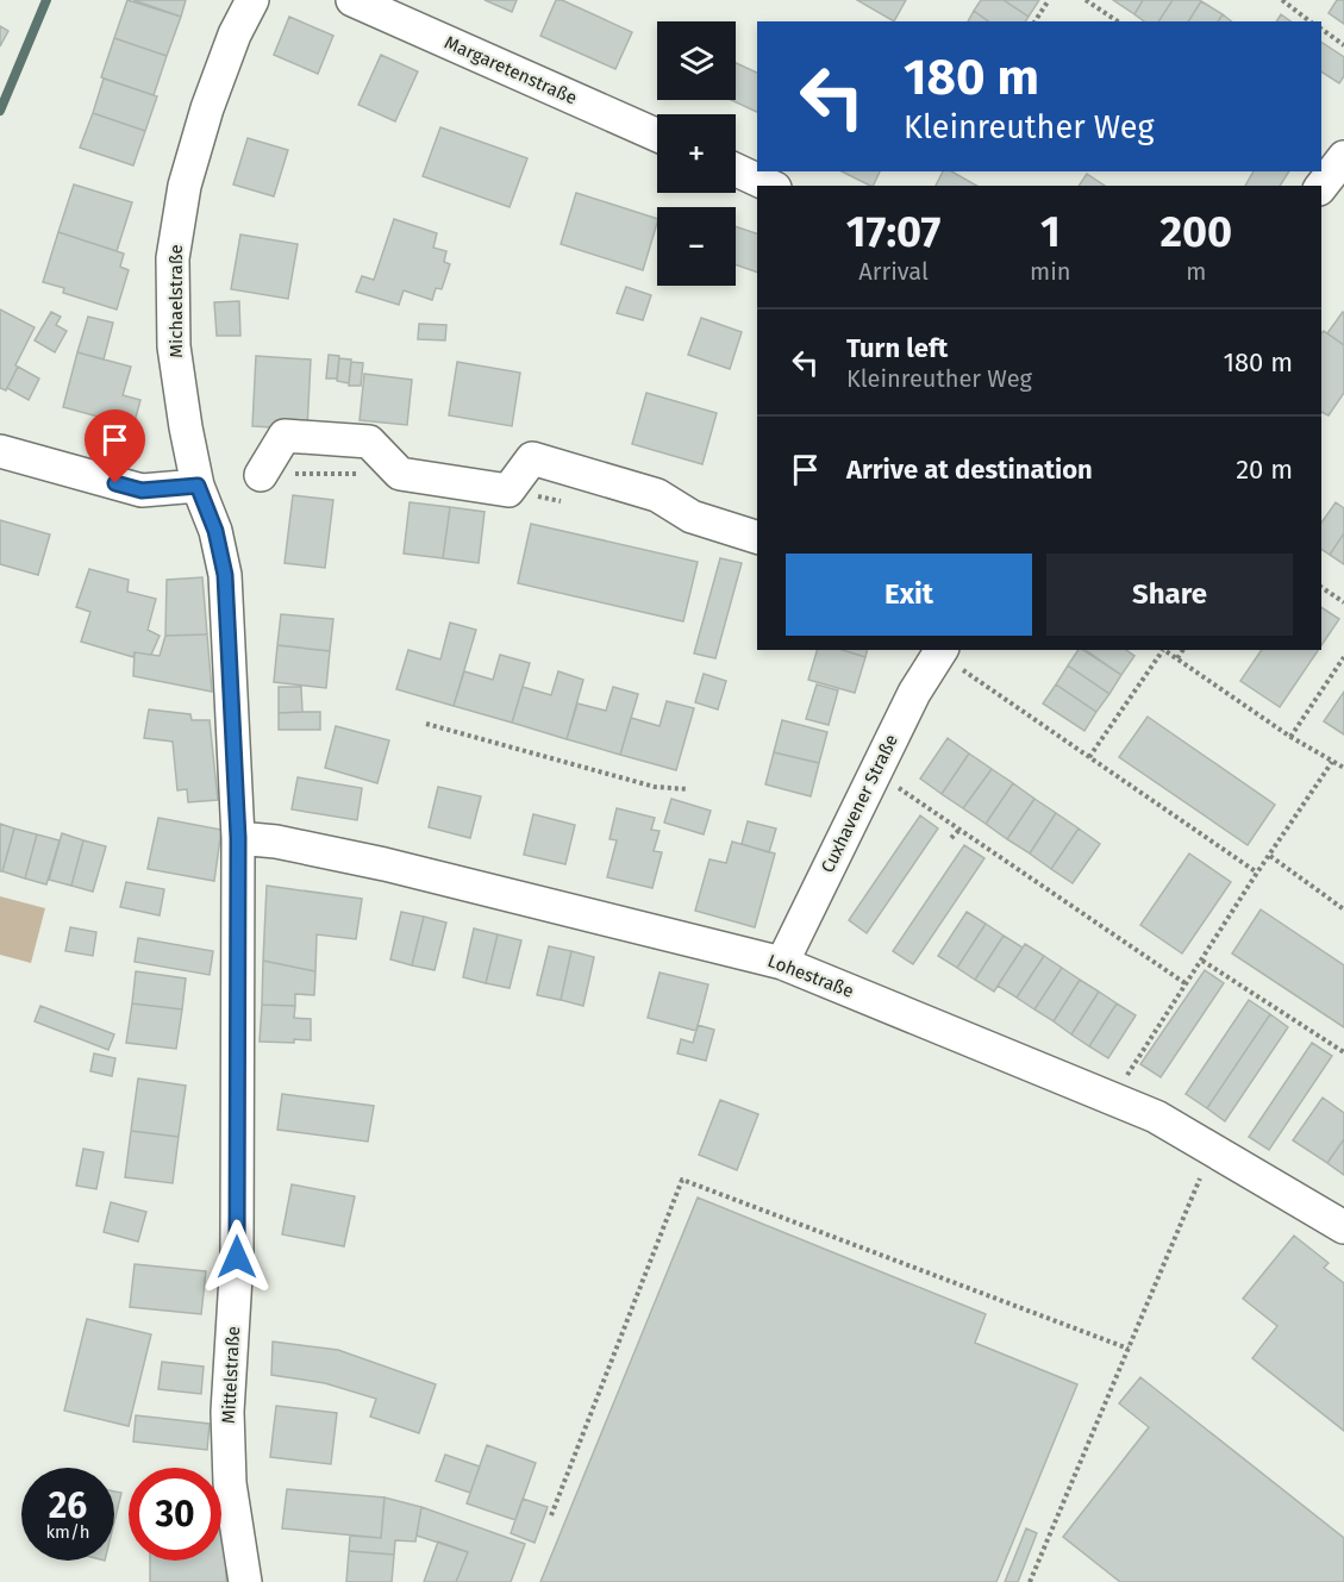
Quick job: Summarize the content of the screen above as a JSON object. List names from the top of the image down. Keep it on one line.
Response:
{"streets":{"street":["Margaretenstraße","Michaelstraße","Cuxhavener Straße","Lohestraße","Mittelstraße"]},"crossings":[["Michaelstraße","Mittelstraße"],["Cuxhavener Straße","Lohestraße"],["Lohestraße","Mittelstraße"]],"page":{"map_buttons":["+","−"],"turn":["180 m","Kleinreuther Weg"],"eta":["17:07","Arrival","1","min","200","m"],"list":[{"name":"Turn left","note":"Kleinreuther Weg","value":"180 m"},{"name":"Arrive at destination","value":"20 m"}],"buttons":["Exit","Share"],"speed":"26 km/h","limit":"30"}}
